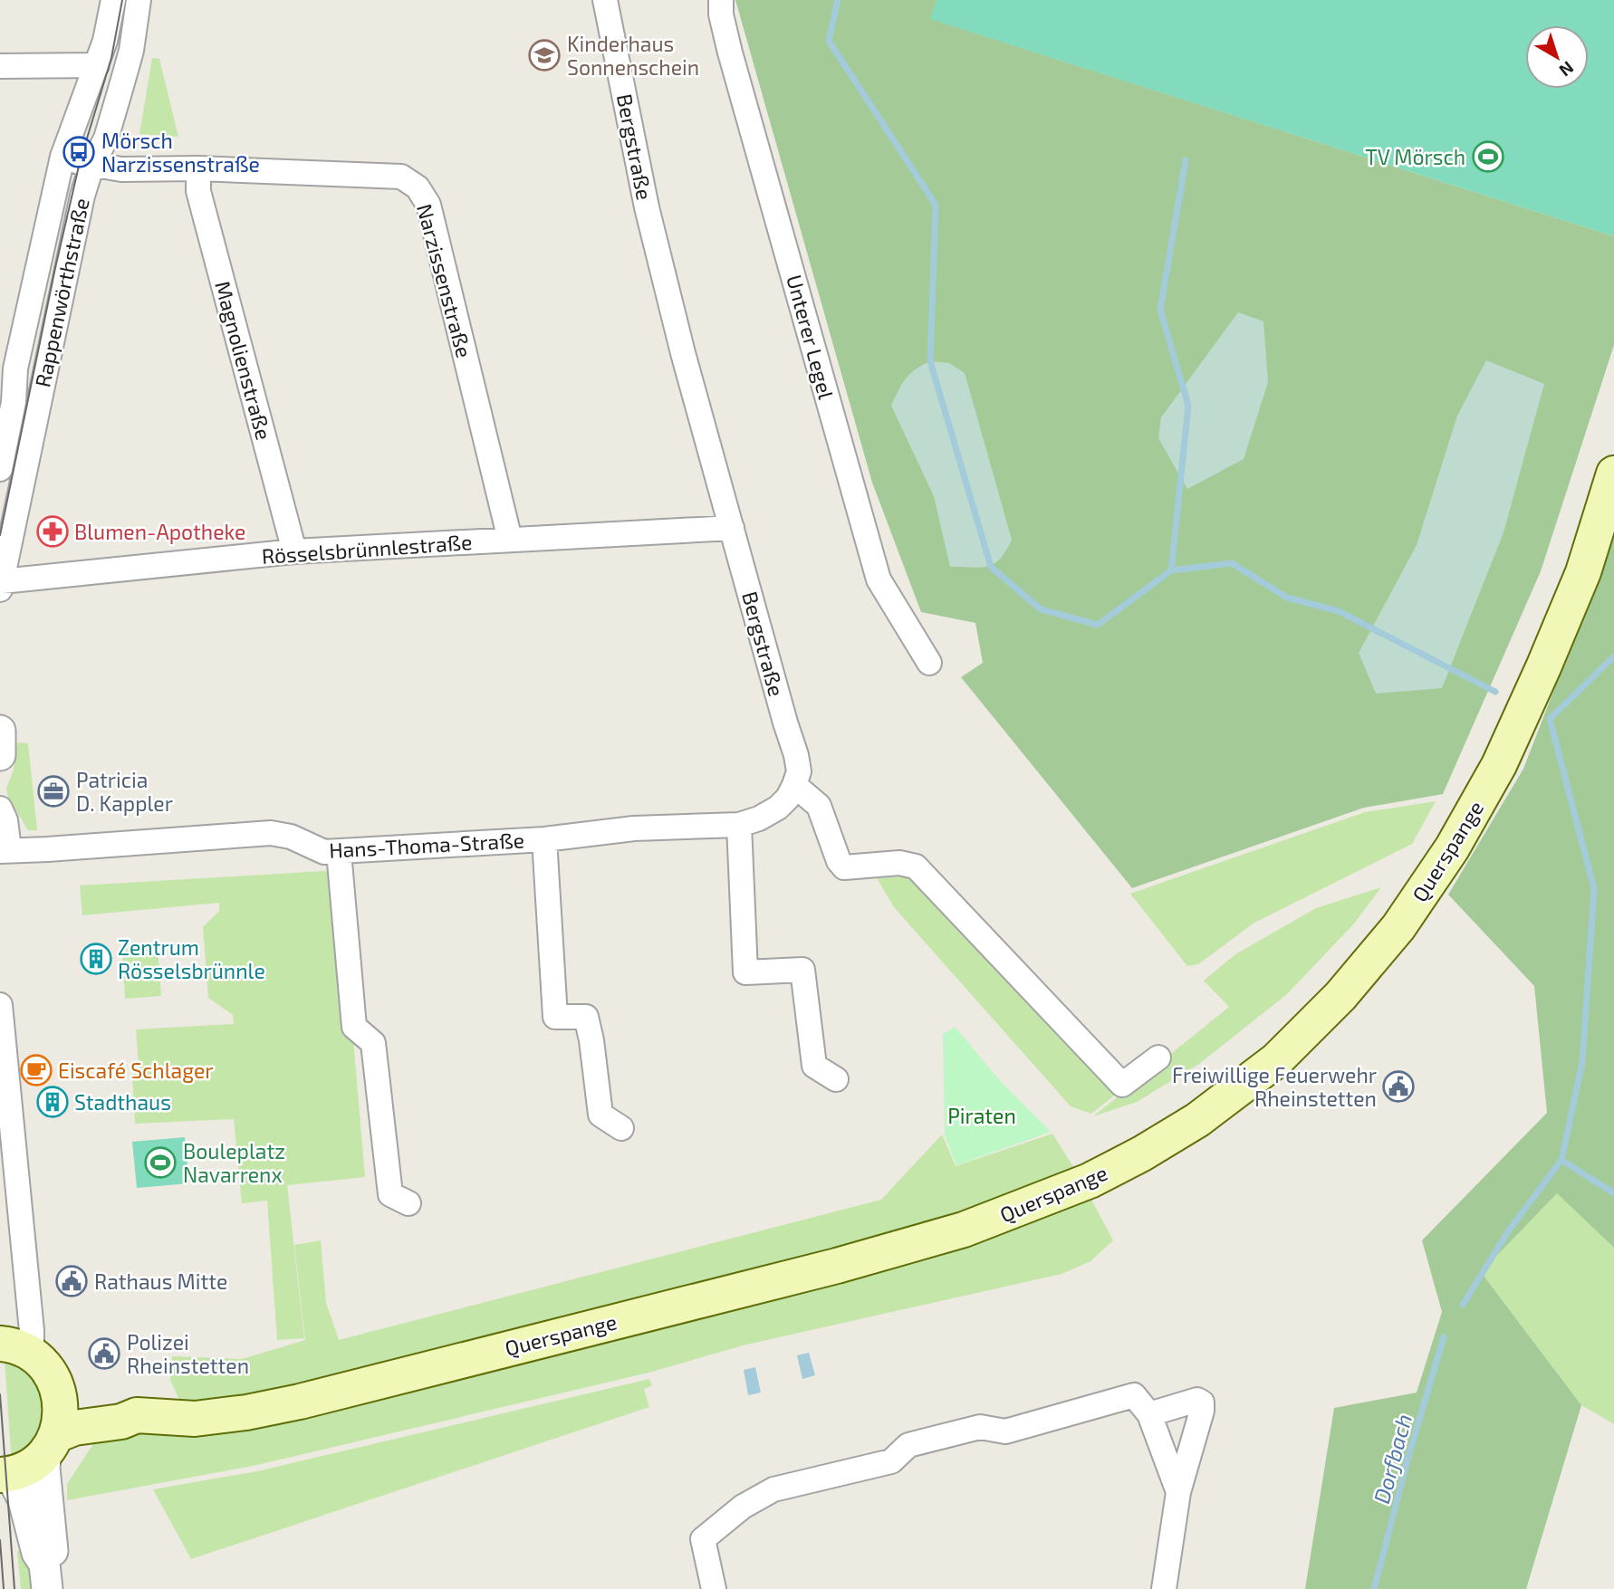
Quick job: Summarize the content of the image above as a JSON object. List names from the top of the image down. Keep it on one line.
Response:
{"streets":{"main road":["Querspange"],"street":["Bergstraße","Narzissenstraße","Rappenwörthstraße","Unterer Legel","Magnolienstraße","Rösselsbrünnlestraße","Hans-Thoma-Straße"]},"crossings":[["Bergstraße","Rösselsbrünnlestraße"],["Bergstraße","Hans-Thoma-Straße"],["Narzissenstraße","Rappenwörthstraße"],["Narzissenstraße","Magnolienstraße"],["Narzissenstraße","Rösselsbrünnlestraße"],["Rappenwörthstraße","Rösselsbrünnlestraße"],["Magnolienstraße","Rösselsbrünnlestraße"]],"water":["Dorfbach"],"parks":["Piraten"],"places":{"school or university":["Kinderhaus Sonnenschein"],"bus stop":["Mörsch Narzissenstraße"],"sports":["TV Mörsch","Bouleplatz Navarrenx"],"pharmacy":["Blumen-Apotheke"],"office":["Patricia D. Kappler"],"building":["Zentrum Rösselsbrünnle","Stadthaus"],"cafe":["Eiscafé Schlager"],"public building":["Freiwillige Feuerwehr Rheinstetten","Rathaus Mitte","Polizei Rheinstetten"]},"north":"bottom right"}
